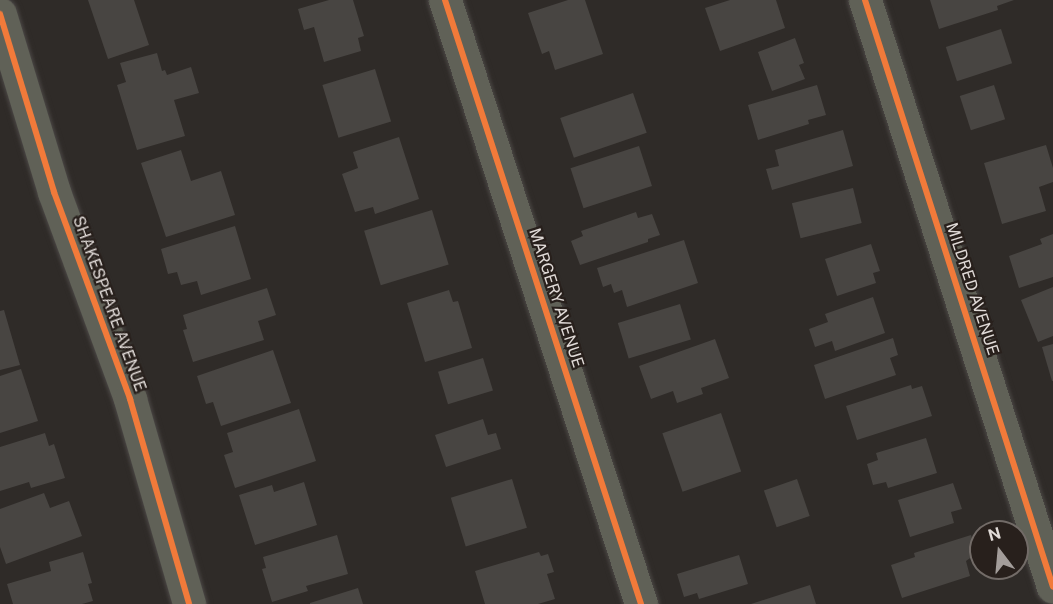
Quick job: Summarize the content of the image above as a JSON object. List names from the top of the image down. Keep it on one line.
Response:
{"streets":{"street":["MILDRED AVENUE","MARGERY AVENUE","SHAKESPEARE AVENUE"]},"north":"top"}
